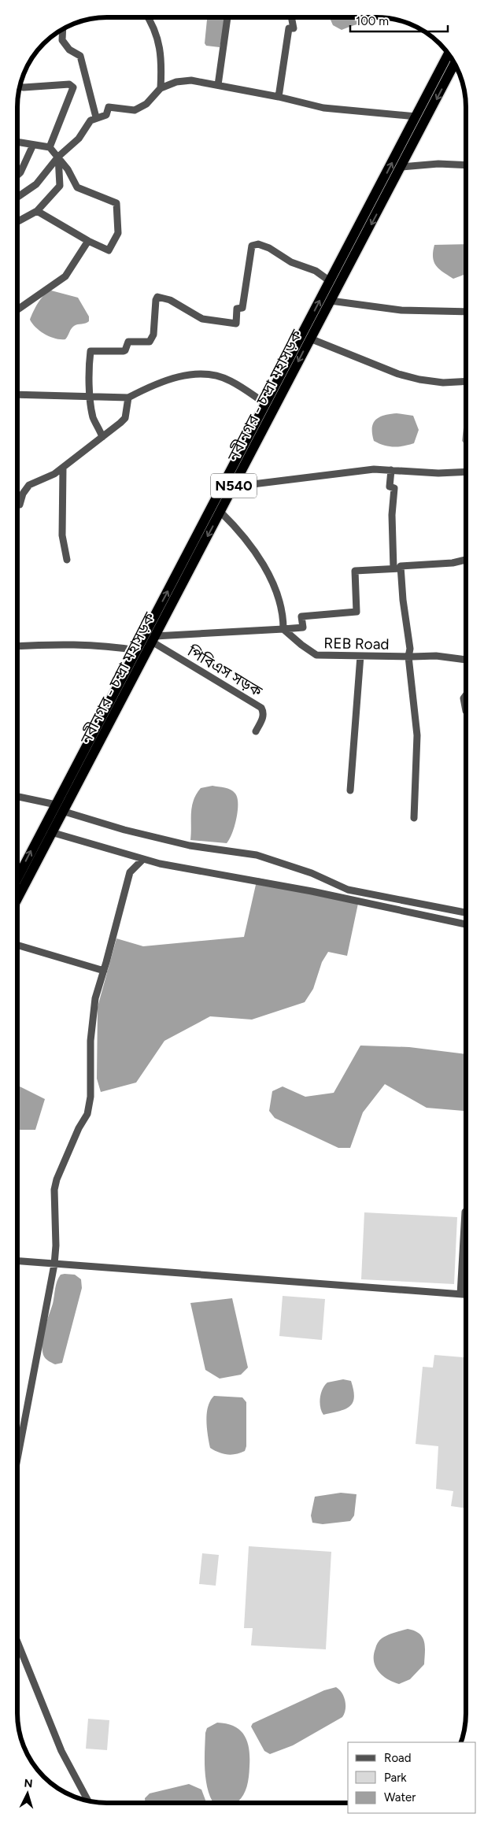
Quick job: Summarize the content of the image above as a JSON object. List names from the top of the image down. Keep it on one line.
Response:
{"streets":{"highway":["নবীনগর - চন্দ্রা মহাসড়ক","N540"],"street":["REB Road","পিবিএস সড়ক"]},"crossings":[["নবীনগর - চন্দ্রা মহাসড়ক","পিবিএস সড়ক"]],"legend":["Road","Park","Water"],"scale_bar":"100 m","north":"top"}
